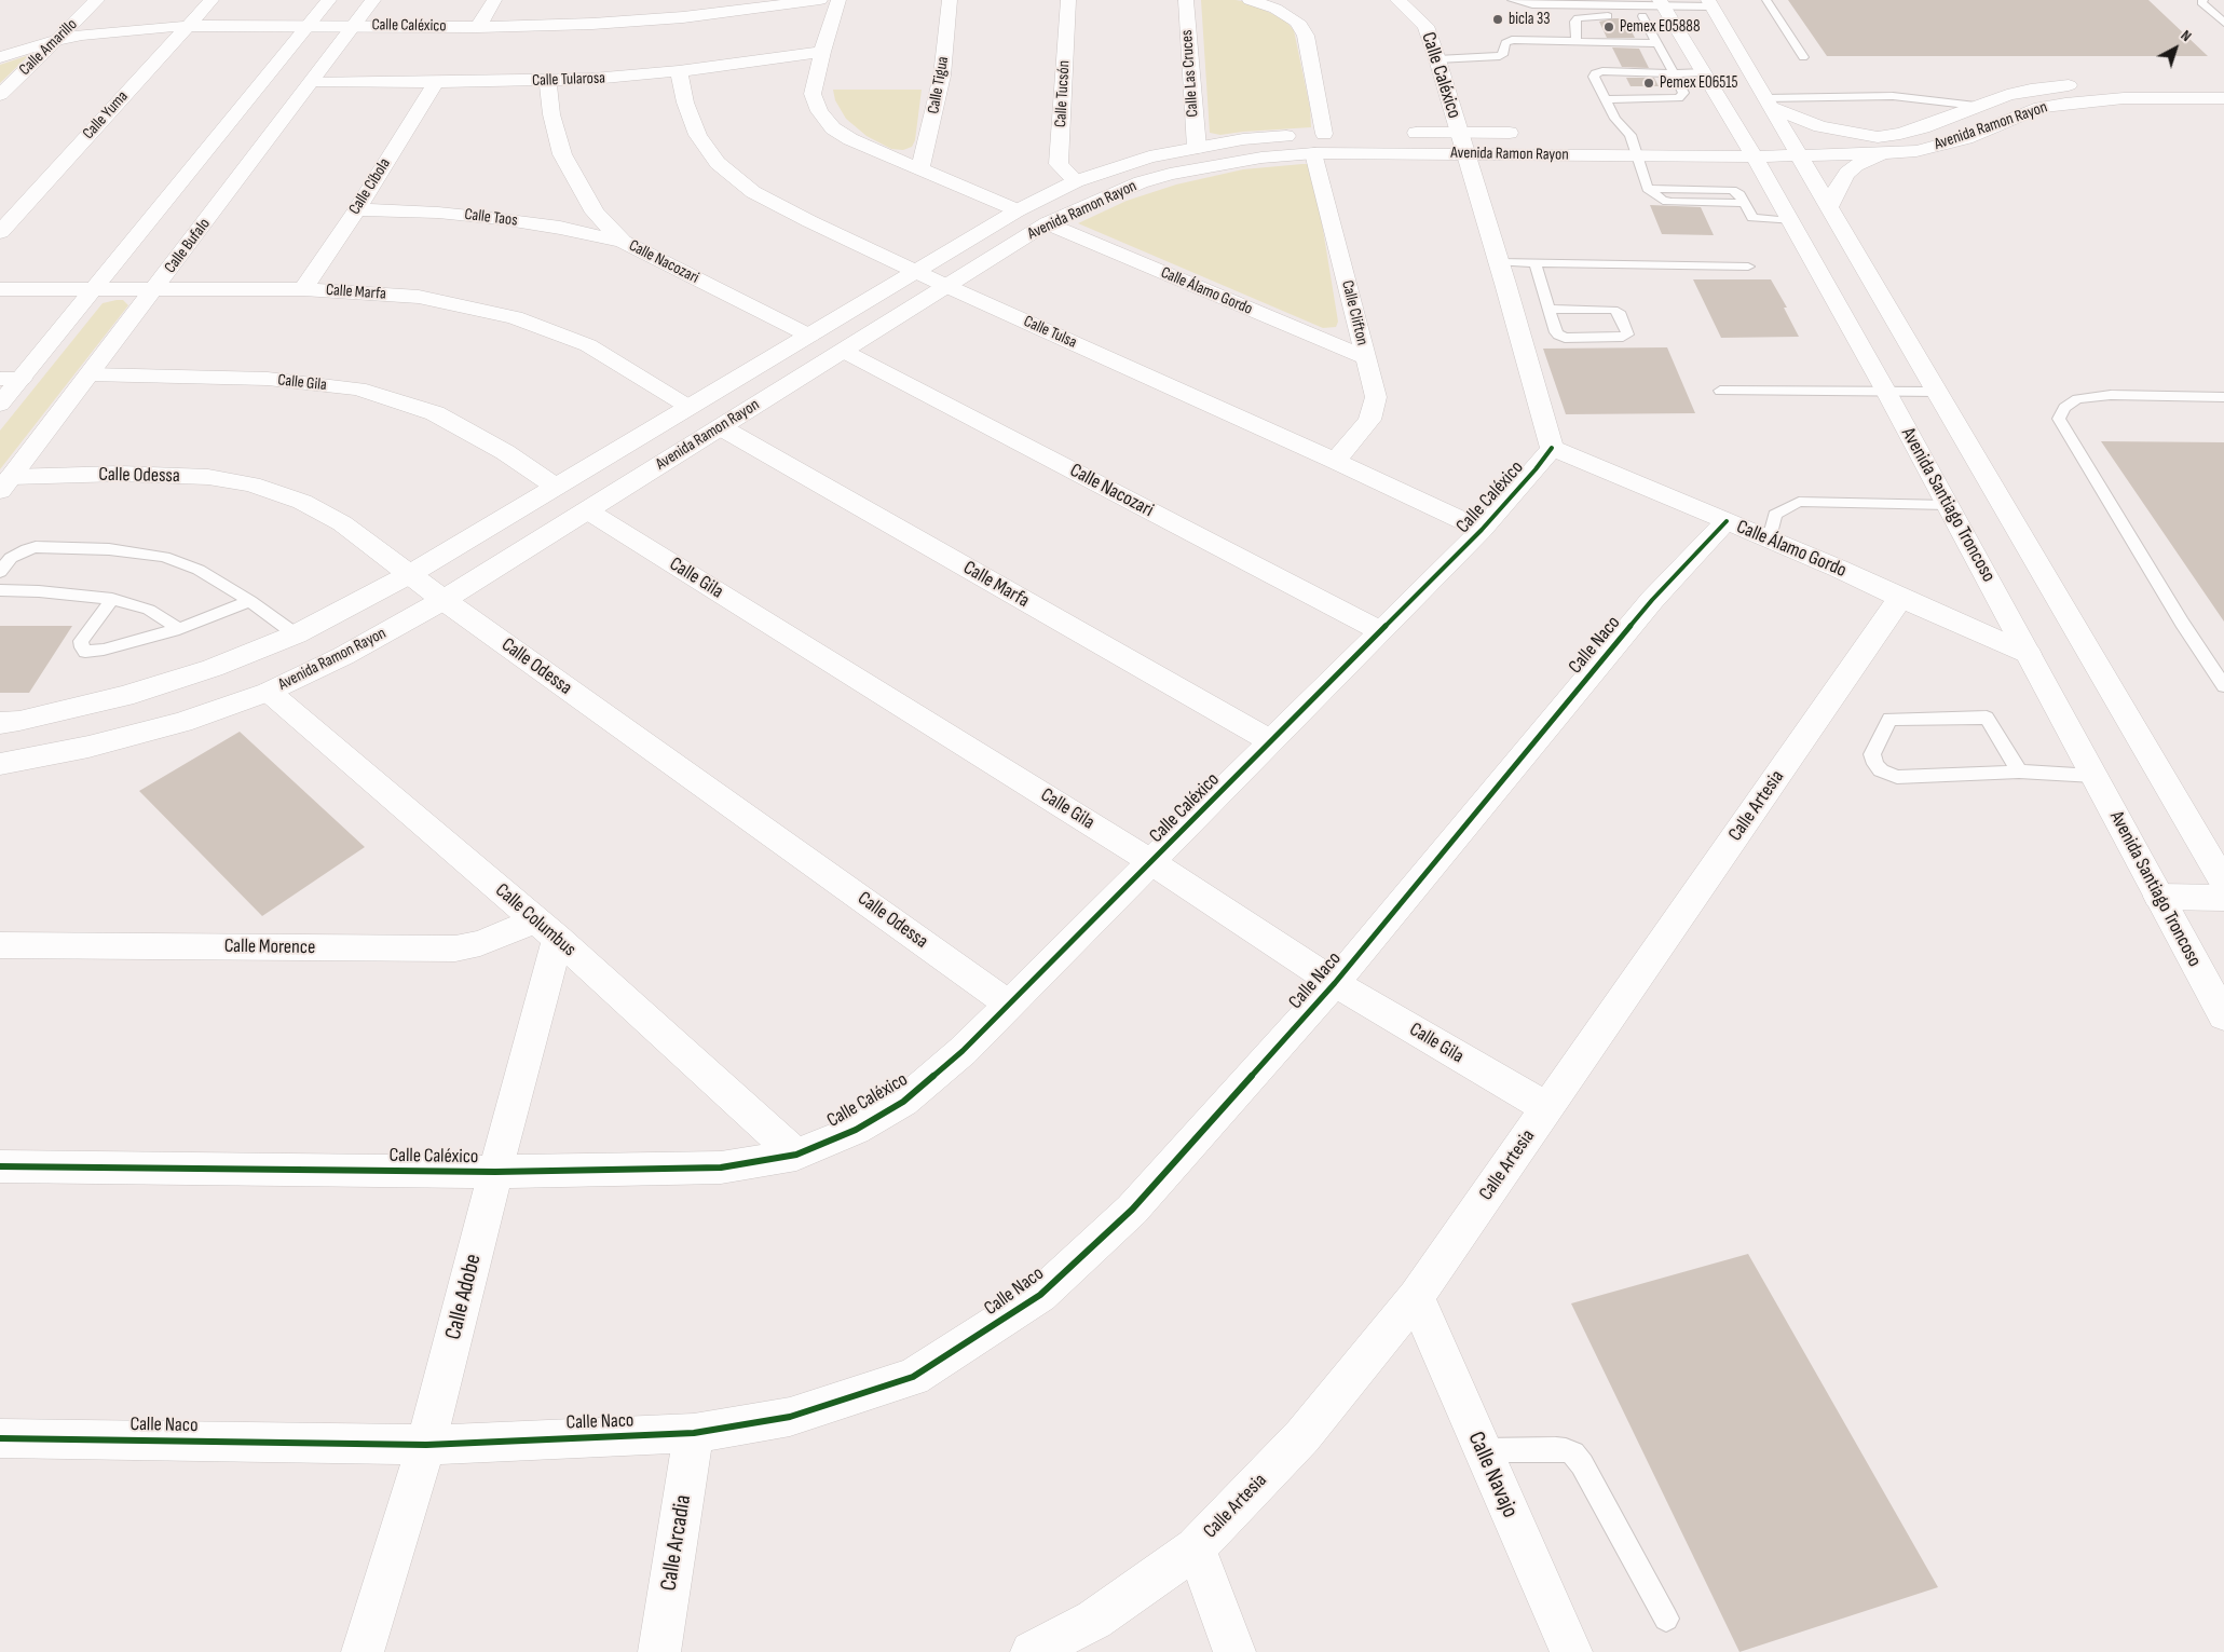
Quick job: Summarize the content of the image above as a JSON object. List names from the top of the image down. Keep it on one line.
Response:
{"streets":{"street":["Calle Caléxico","Calle Amarillo","Calle Las Cruces","Calle Tularosa","Calle Tigua","Calle Tucsón","Calle Yuma","Avenida Ramon Rayon","Calle Cíbola","Calle Taos","Calle Bufalo","Calle Nacozari","Calle Álamo Gordo","Calle Marfa","Calle Clifton","Calle Tulsa","Calle Gila","Calle Odessa","Avenida Santiago Troncoso","Calle Naco","Calle Artesia","Calle Columbus","Calle Morence","Calle Adobe","Calle Navajo","Calle Arcadia"]},"crossings":[["Calle Caléxico","Calle Amarillo"],["Calle Caléxico","Calle Yuma"],["Calle Caléxico","Avenida Ramon Rayon"],["Calle Caléxico","Calle Bufalo"],["Calle Caléxico","Calle Nacozari"],["Calle Caléxico","Calle Álamo Gordo"],["Calle Caléxico","Calle Marfa"],["Calle Caléxico","Calle Tulsa"],["Calle Caléxico","Calle Gila"],["Calle Caléxico","Calle Odessa"],["Calle Caléxico","Calle Columbus"],["Calle Caléxico","Calle Adobe"],["Calle Las Cruces","Avenida Ramon Rayon"],["Calle Tularosa","Calle Cíbola"],["Calle Tularosa","Calle Bufalo"],["Calle Tularosa","Calle Nacozari"],["Calle Tularosa","Calle Tulsa"],["Calle Tucsón","Avenida Ramon Rayon"],["Avenida Ramon Rayon","Calle Nacozari"],["Avenida Ramon Rayon","Calle Álamo Gordo"],["Avenida Ramon Rayon","Calle Marfa"],["Avenida Ramon Rayon","Calle Clifton"],["Avenida Ramon Rayon","Calle Tulsa"],["Avenida Ramon Rayon","Calle Gila"],["Avenida Ramon Rayon","Calle Odessa"],["Avenida Ramon Rayon","Avenida Santiago Troncoso"],["Avenida Ramon Rayon","Calle Columbus"],["Calle Cíbola","Calle Taos"],["Calle Cíbola","Calle Marfa"],["Calle Taos","Calle Nacozari"],["Calle Bufalo","Calle Marfa"],["Calle Bufalo","Calle Gila"],["Calle Bufalo","Calle Odessa"],["Calle Álamo Gordo","Calle Clifton"],["Calle Álamo Gordo","Avenida Santiago Troncoso"],["Calle Álamo Gordo","Calle Naco"],["Calle Álamo Gordo","Calle Artesia"],["Calle Clifton","Calle Tulsa"],["Calle Gila","Calle Naco"],["Calle Gila","Calle Artesia"],["Calle Naco","Calle Adobe"],["Calle Naco","Calle Arcadia"],["Calle Artesia","Calle Navajo"],["Calle Columbus","Calle Morence"],["Calle Columbus","Calle Adobe"],["Calle Morence","Calle Adobe"]],"places":["bicla 33","Pemex E05888","Pemex E06515"],"north":"top right"}
